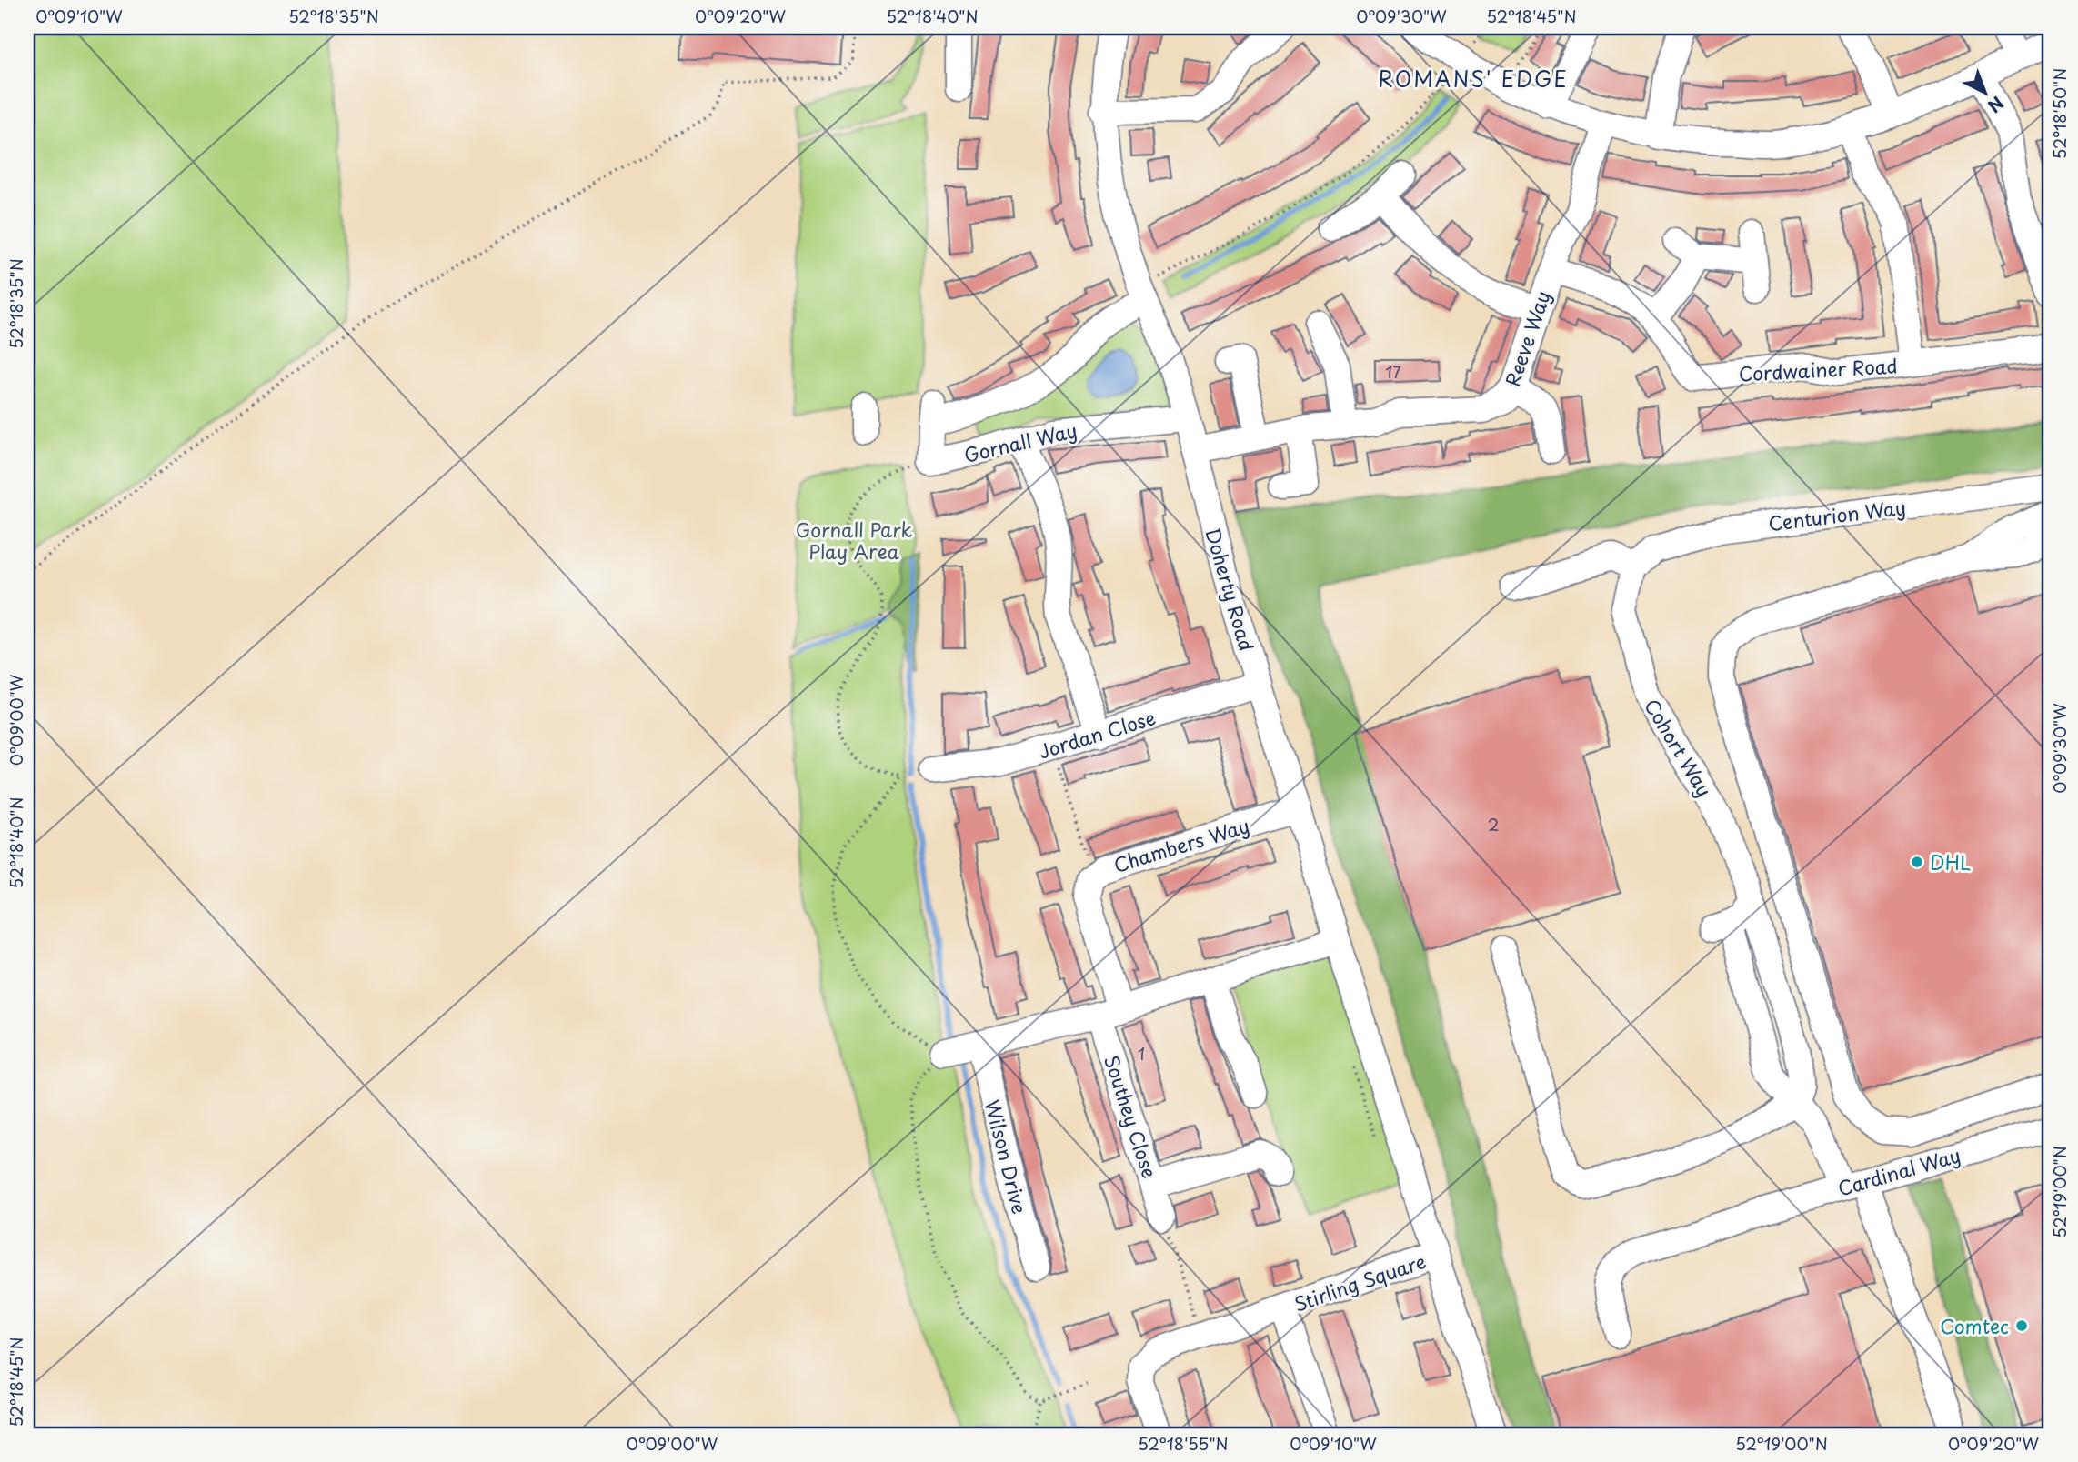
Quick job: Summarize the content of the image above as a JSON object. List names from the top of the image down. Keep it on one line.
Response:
{"streets":{"street":["Reeve Way","Cordwainer Road","Gornall Way","Centurion Way","Doherty Road","Jordan Close","Cohort Way","Chambers Way","Southey Close","Wilson Drive","Cardinal Way","Stirling Square"]},"crossings":[["Reeve Way","Cordwainer Road"],["Reeve Way","Doherty Road"],["Gornall Way","Doherty Road"],["Centurion Way","Cohort Way"],["Doherty Road","Jordan Close"],["Doherty Road","Chambers Way"],["Doherty Road","Stirling Square"],["Chambers Way","Southey Close"]],"districts":["ROMANS' EDGE"],"parks":["Gornall Park Play Area"],"places":["DHL","Comtec"],"house_numbers":["17","2","1"],"north":"bottom right","coordinates":["0°09'10\"W","52°18'35\"N","0°09'20\"W","52°18'40\"N","0°09'30\"W","52°18'45\"N","52°18'50\"N","0°09'00\"W","52°19'00\"N","52°18'55\"N"]}
